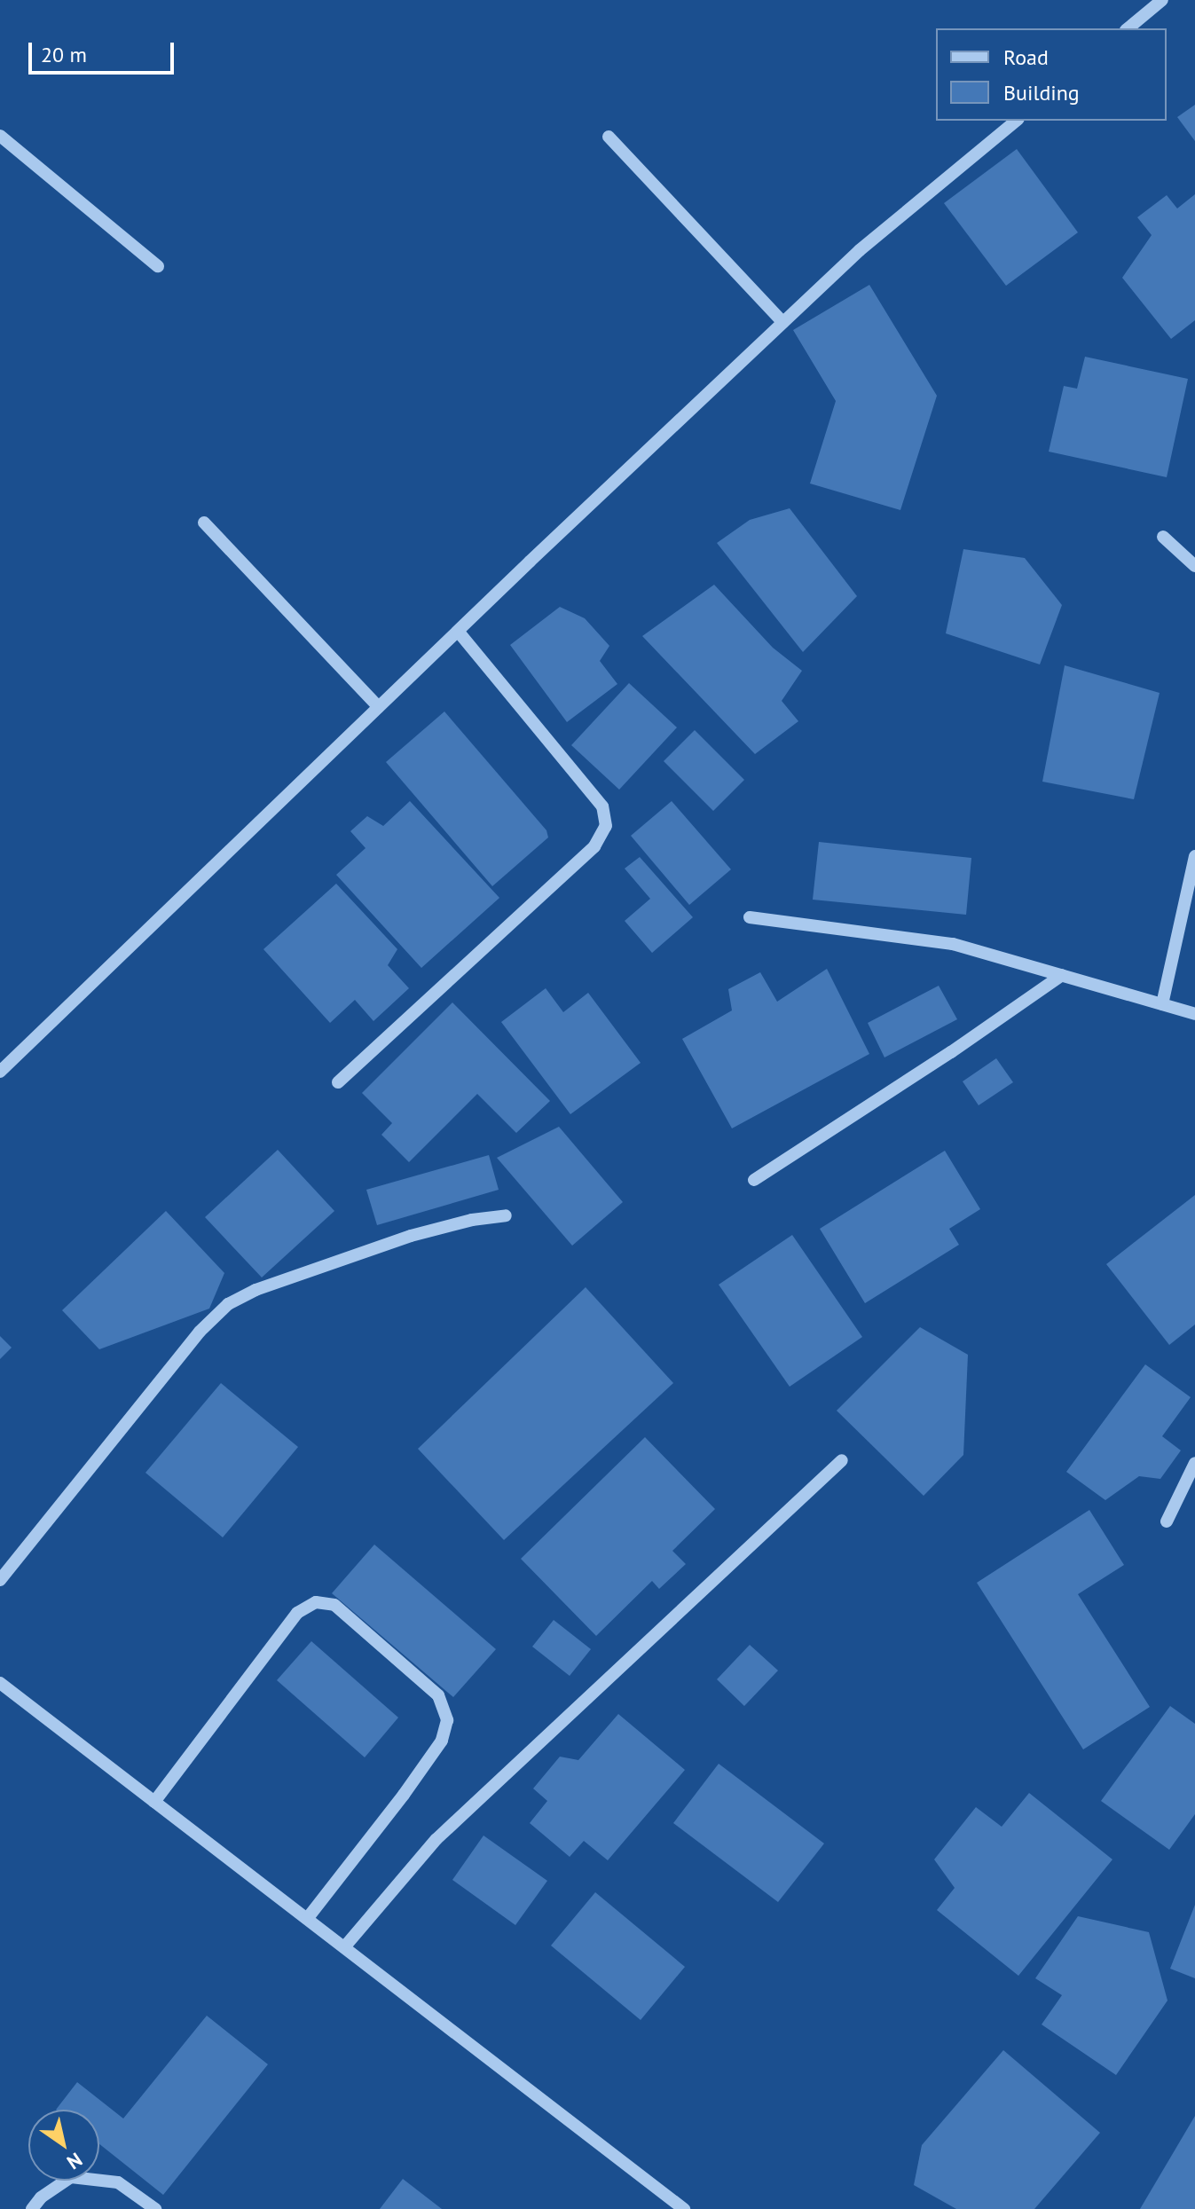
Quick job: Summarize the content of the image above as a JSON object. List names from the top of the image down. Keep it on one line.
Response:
{"legend":["Road","Building"],"scale_bar":"20 m","north":"bottom right"}
